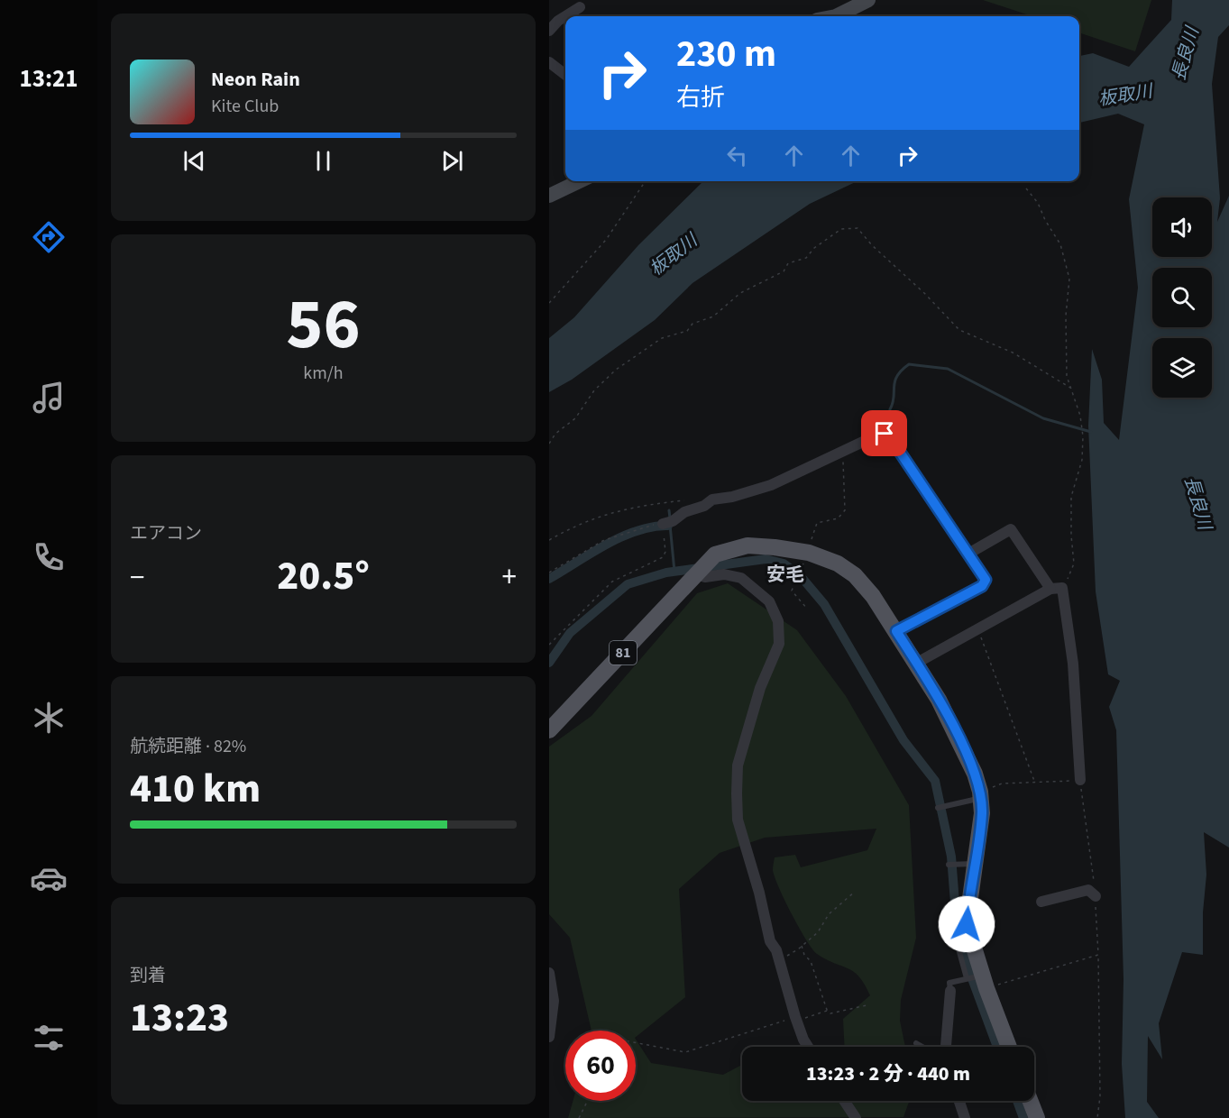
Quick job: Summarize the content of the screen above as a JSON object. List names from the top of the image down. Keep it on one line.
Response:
{"streets":{"main road":["81"]},"districts":["安毛"],"water":["長良川","板取川"],"page":{"tabs":"13:21","turn":["230 m","右折"],"song":["Neon Rain","Kite Club"],"tile":[["56","km/h"],"エアコン",["航続距離 · 82%","410 km"],["到着","13:23"]],"heat":["−","20.5°","+"],"limit":"60","trip":"13:23 · 2 分 · 440 m"}}
